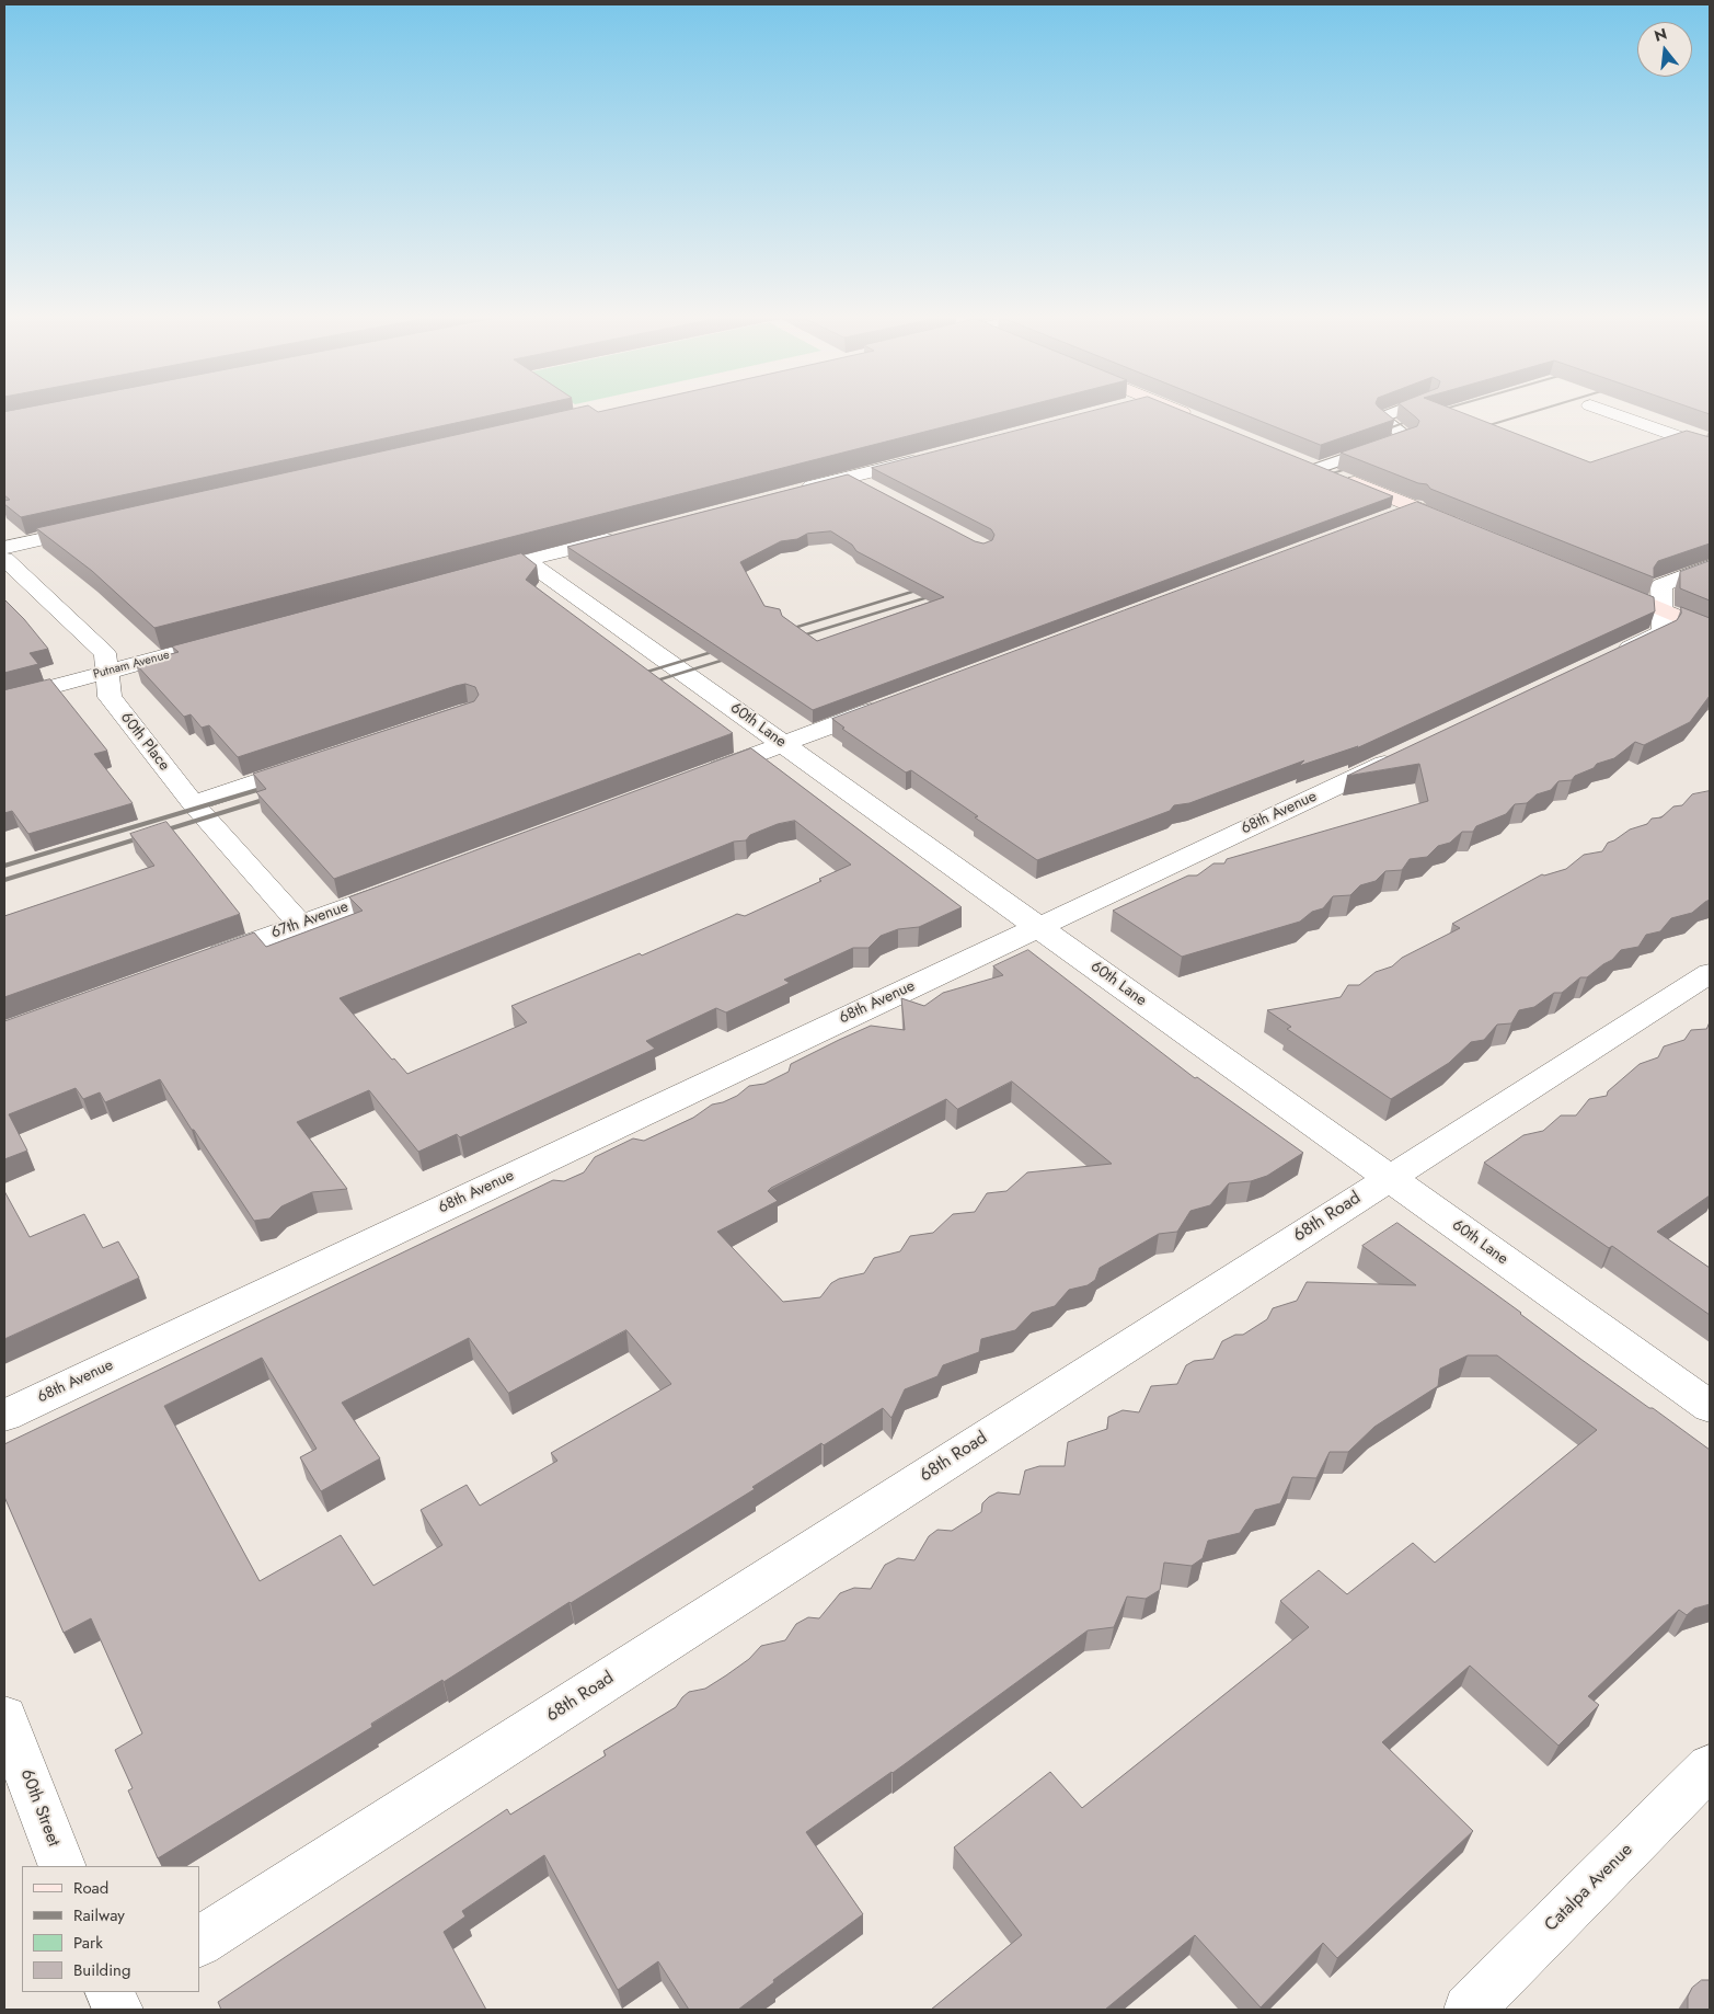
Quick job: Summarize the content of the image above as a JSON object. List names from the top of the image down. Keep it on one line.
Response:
{"streets":{"street":["Putnam Avenue","60th Lane","60th Place","68th Avenue","67th Avenue","68th Road","60th Street","Catalpa Avenue"]},"crossings":[["Putnam Avenue","60th Place"],["60th Lane","68th Avenue"],["60th Lane","68th Road"],["60th Place","67th Avenue"]],"legend":["Road","Railway","Park","Building"],"north":"top"}
